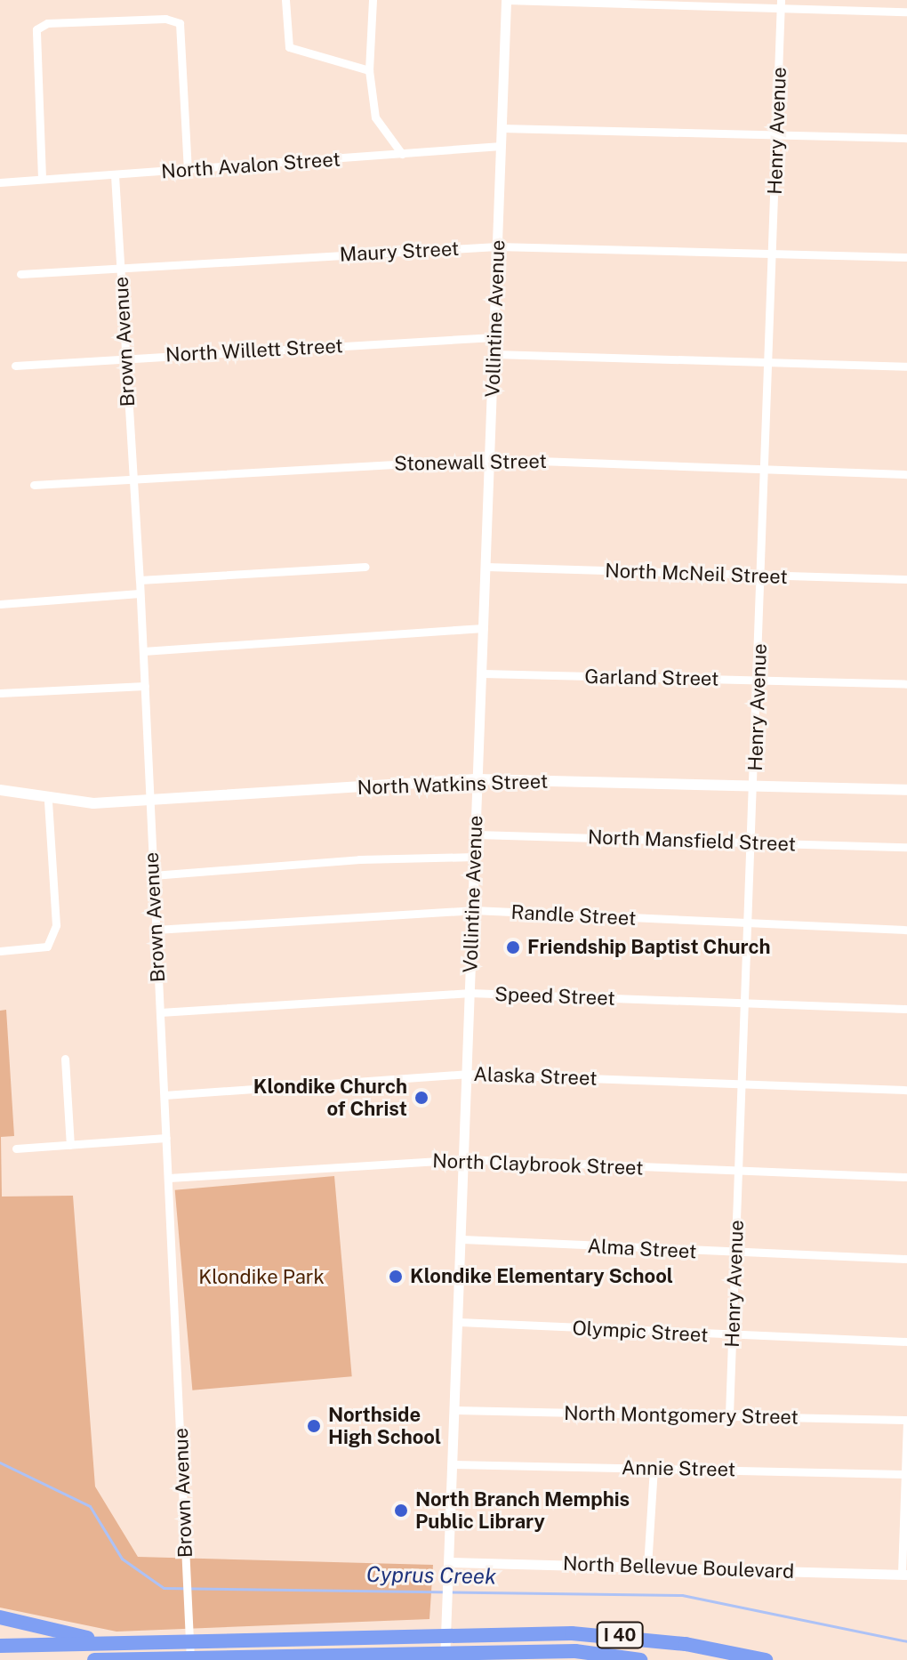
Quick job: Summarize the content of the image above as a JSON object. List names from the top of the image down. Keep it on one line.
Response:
{"streets":{"highway":["I 40"],"main road":["North Watkins Street"],"street":["Henry Avenue","North Avalon Street","Maury Street","Vollintine Avenue","Brown Avenue","North Willett Street","Stonewall Street","North McNeil Street","Garland Street","North Mansfield Street","Randle Street","Speed Street","Alaska Street","North Claybrook Street","Alma Street","Olympic Street","North Montgomery Street","Annie Street","North Bellevue Boulevard"]},"crossings":[["Henry Avenue","Maury Street"],["Henry Avenue","Stonewall Street"],["Henry Avenue","North McNeil Street"],["Henry Avenue","Garland Street"],["Henry Avenue","North Watkins Street"],["Henry Avenue","North Mansfield Street"],["Henry Avenue","Randle Street"],["Henry Avenue","Speed Street"],["Henry Avenue","Alaska Street"],["Henry Avenue","North Claybrook Street"],["Henry Avenue","Alma Street"],["Henry Avenue","Olympic Street"],["Henry Avenue","North Montgomery Street"],["North Avalon Street","Vollintine Avenue"],["North Avalon Street","Brown Avenue"],["Maury Street","Vollintine Avenue"],["Maury Street","Brown Avenue"],["Vollintine Avenue","North Willett Street"],["Vollintine Avenue","Stonewall Street"],["Vollintine Avenue","North McNeil Street"],["Vollintine Avenue","Garland Street"],["Vollintine Avenue","North Watkins Street"],["Vollintine Avenue","North Mansfield Street"],["Vollintine Avenue","Randle Street"],["Vollintine Avenue","Speed Street"],["Vollintine Avenue","Alaska Street"],["Vollintine Avenue","North Claybrook Street"],["Vollintine Avenue","Alma Street"],["Vollintine Avenue","Olympic Street"],["Vollintine Avenue","North Montgomery Street"],["Vollintine Avenue","Annie Street"],["Vollintine Avenue","North Bellevue Boulevard"],["Brown Avenue","North Willett Street"],["Brown Avenue","Stonewall Street"],["Brown Avenue","North Watkins Street"],["Brown Avenue","Randle Street"],["Brown Avenue","Speed Street"],["Brown Avenue","Alaska Street"],["Brown Avenue","North Claybrook Street"]],"water":["Cyprus Creek"],"parks":["Klondike Park"],"places":["Friendship Baptist Church","Klondike Church of Christ","Klondike Elementary School","Northside High School","North Branch Memphis Public Library"]}
